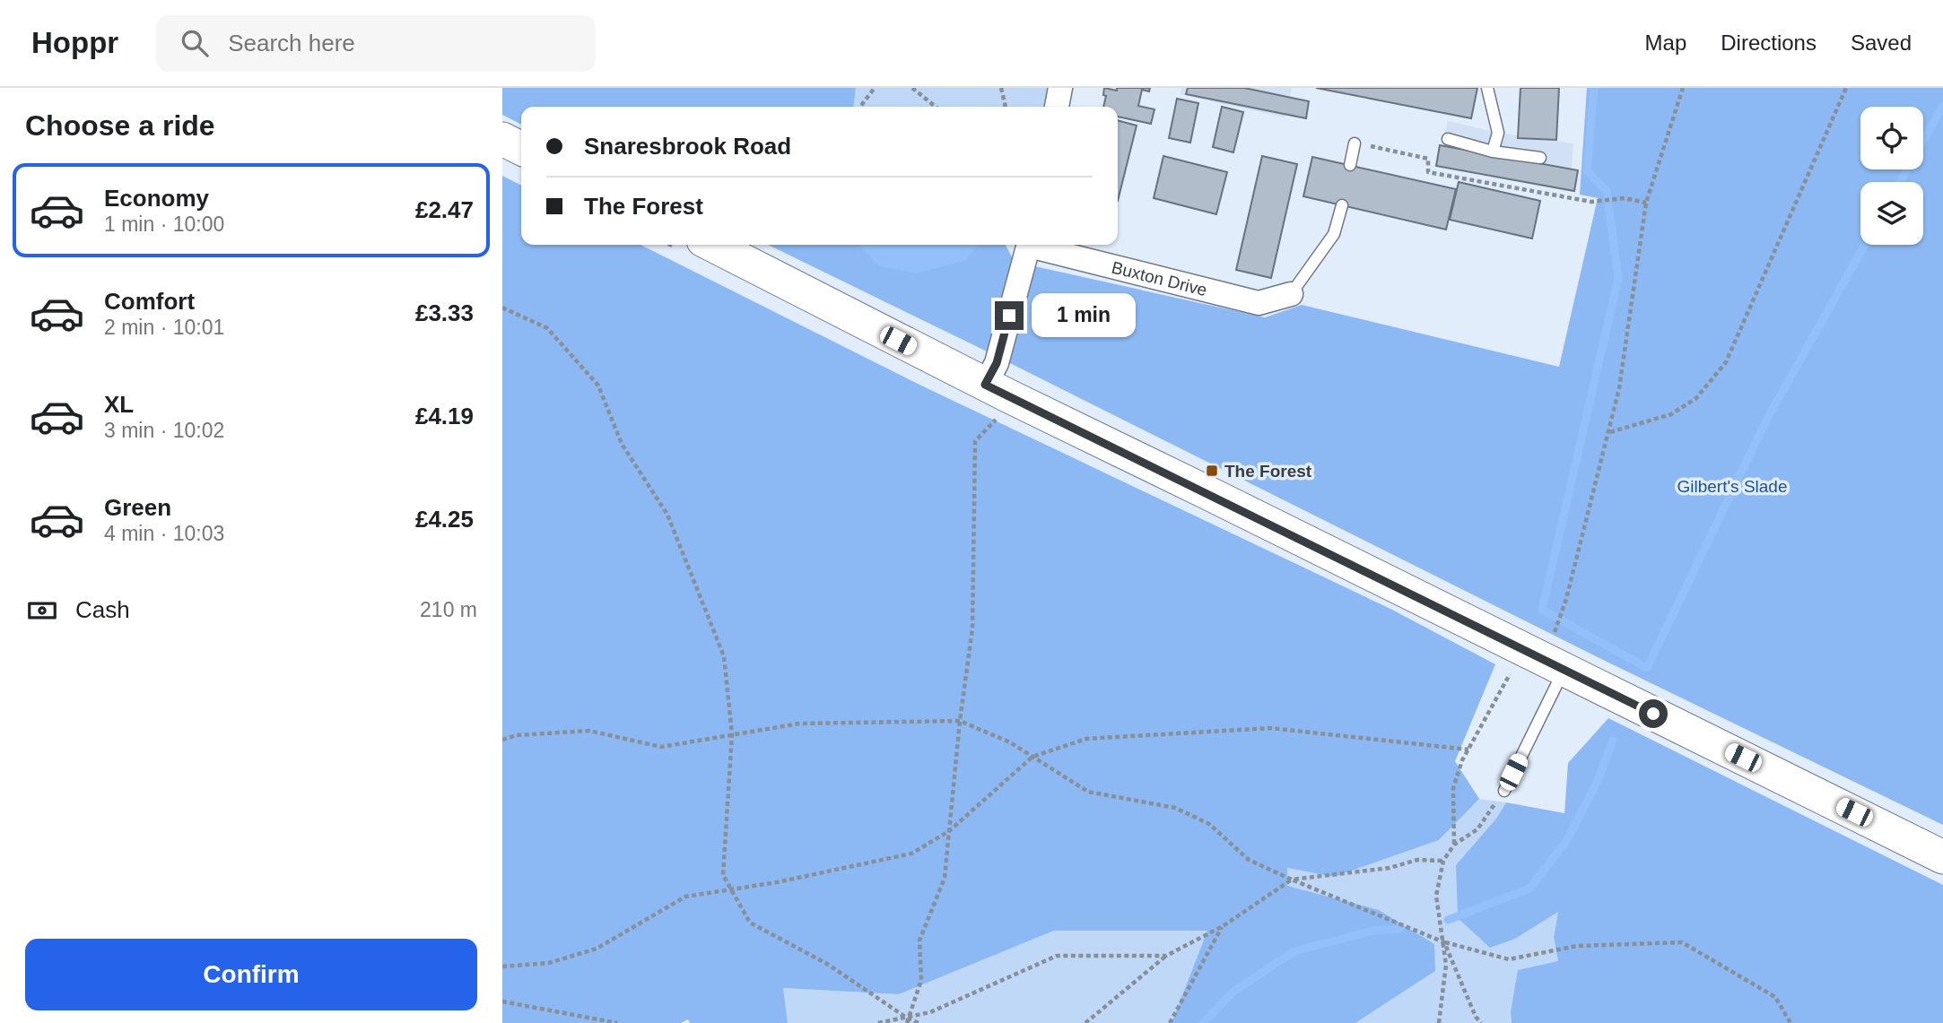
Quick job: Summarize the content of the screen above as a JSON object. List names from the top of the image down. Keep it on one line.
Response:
{"streets":{"street":["Buxton Drive"]},"parks":["Gilbert's Slade"],"places":{"transit":["The Forest"]},"page":{"header":"Hoppr","search":"Search here","nav":["Map","Directions","Saved"],"heading":"Choose a ride","banner":["Snaresbrook Road","The Forest"],"list":[{"name":"Economy","note":"1 min · 10:00","value":"£2.47"},{"name":"Comfort","note":"2 min · 10:01","value":"£3.33"},{"name":"XL","note":"3 min · 10:02","value":"£4.19"},{"name":"Green","note":"4 min · 10:03","value":"£4.25"}],"bubble":"1 min","pay":["Cash","210 m"],"buttons":"Confirm"}}
